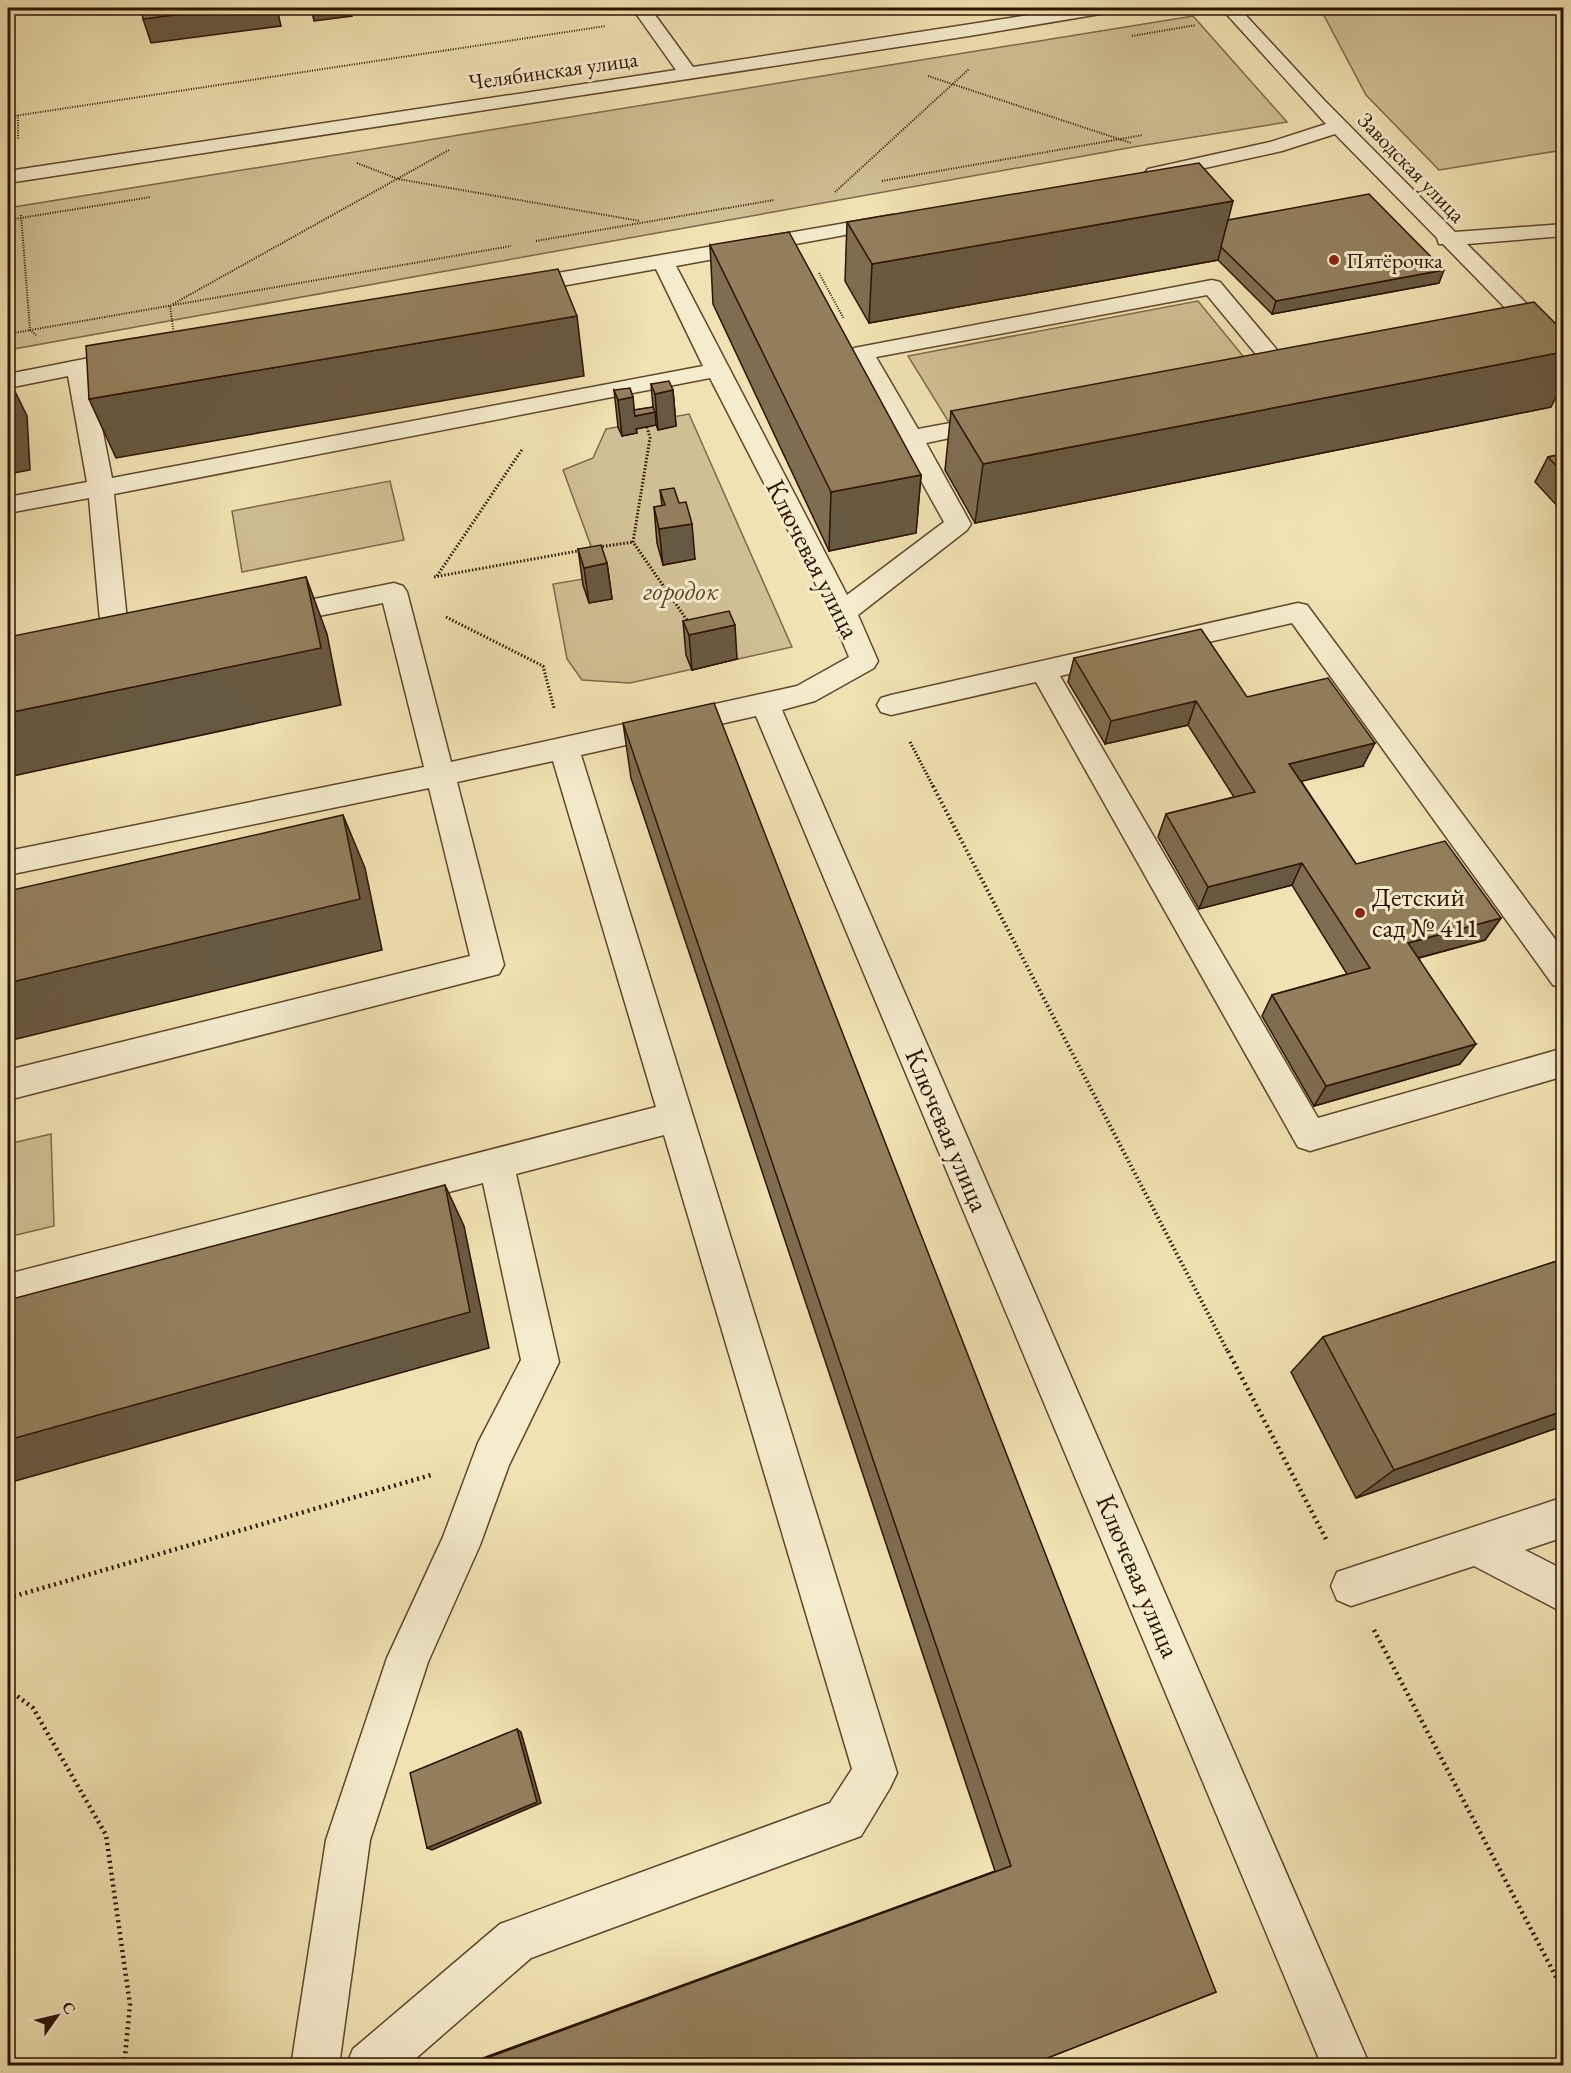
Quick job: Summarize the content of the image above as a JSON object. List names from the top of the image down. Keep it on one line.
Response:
{"streets":{"street":["Челябинская улица","Заводская улица","Ключевая улица"]},"parks":["городок"],"places":["Пятёрочка","Детский сад № 411"],"north":"top right"}
